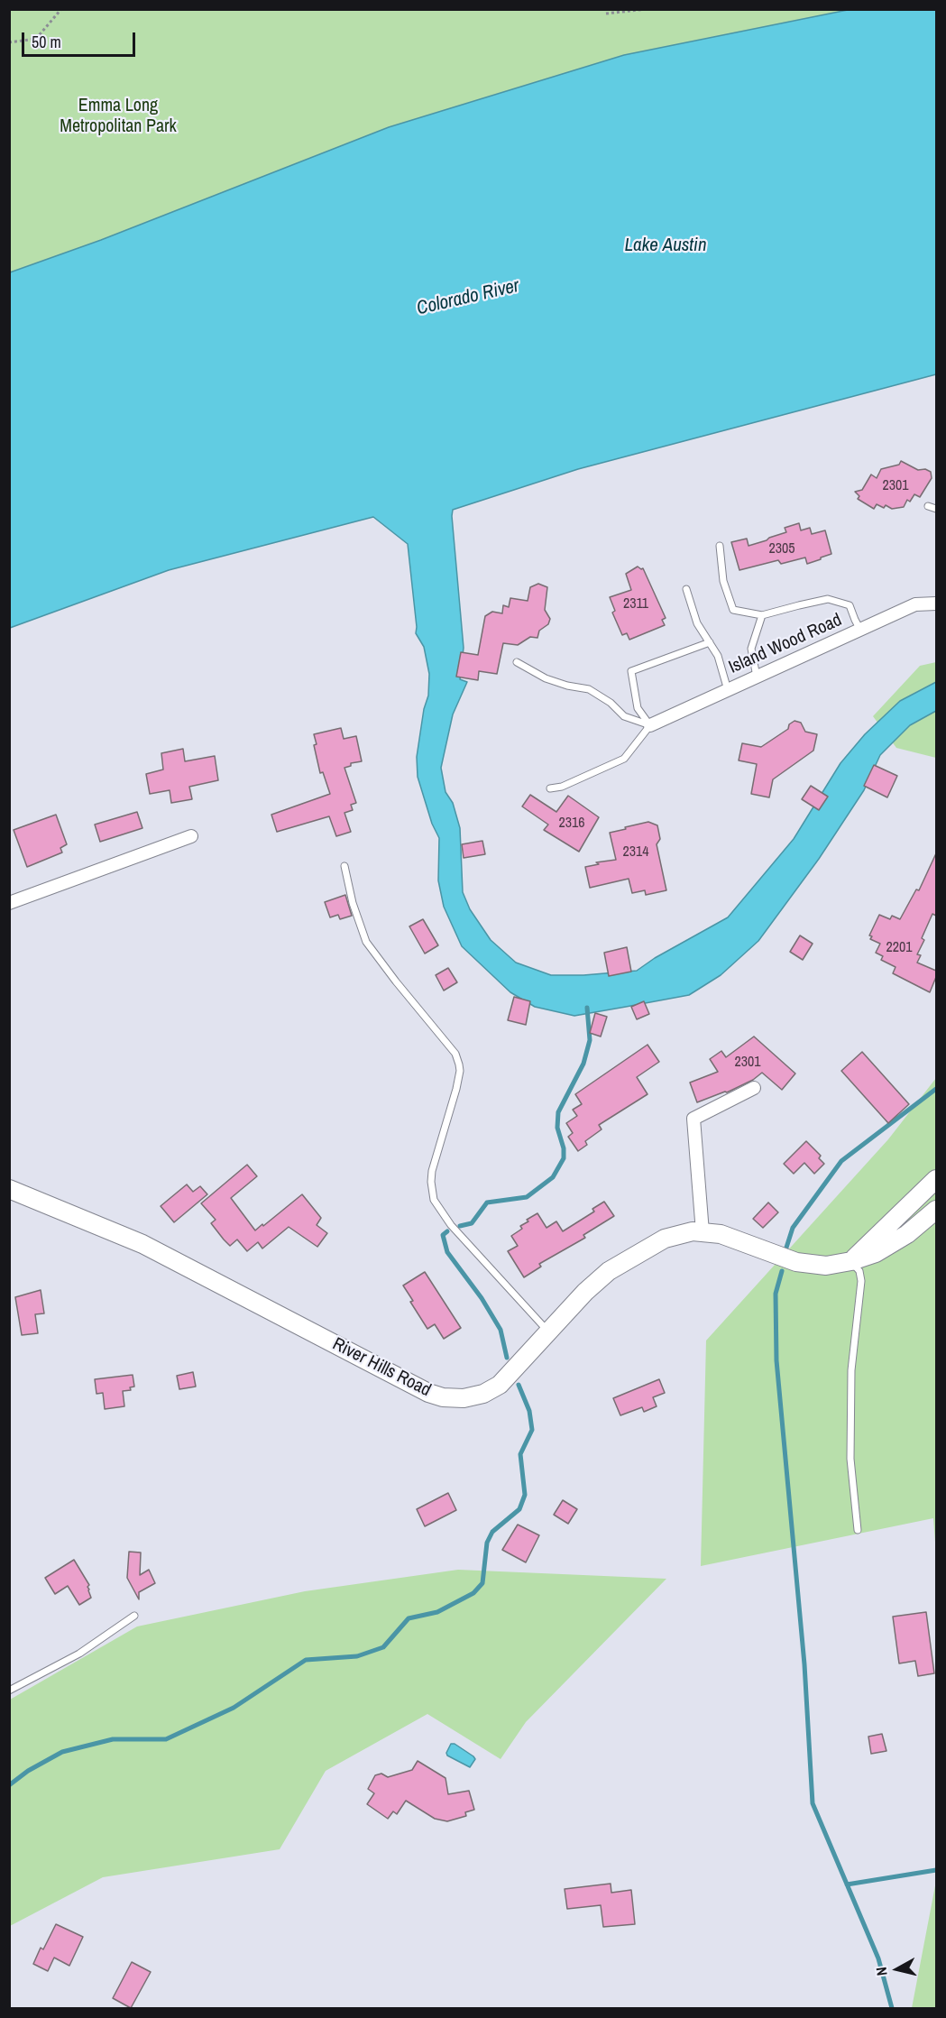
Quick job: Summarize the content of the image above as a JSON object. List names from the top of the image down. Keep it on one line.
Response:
{"streets":{"street":["Island Wood Road","River Hills Road"]},"water":["Lake Austin","Colorado River"],"parks":["Emma Long Metropolitan Park"],"house_numbers":["2301","2305","2311","2316","2314","2201","2301"],"scale_bar":"50 m","north":"left"}
